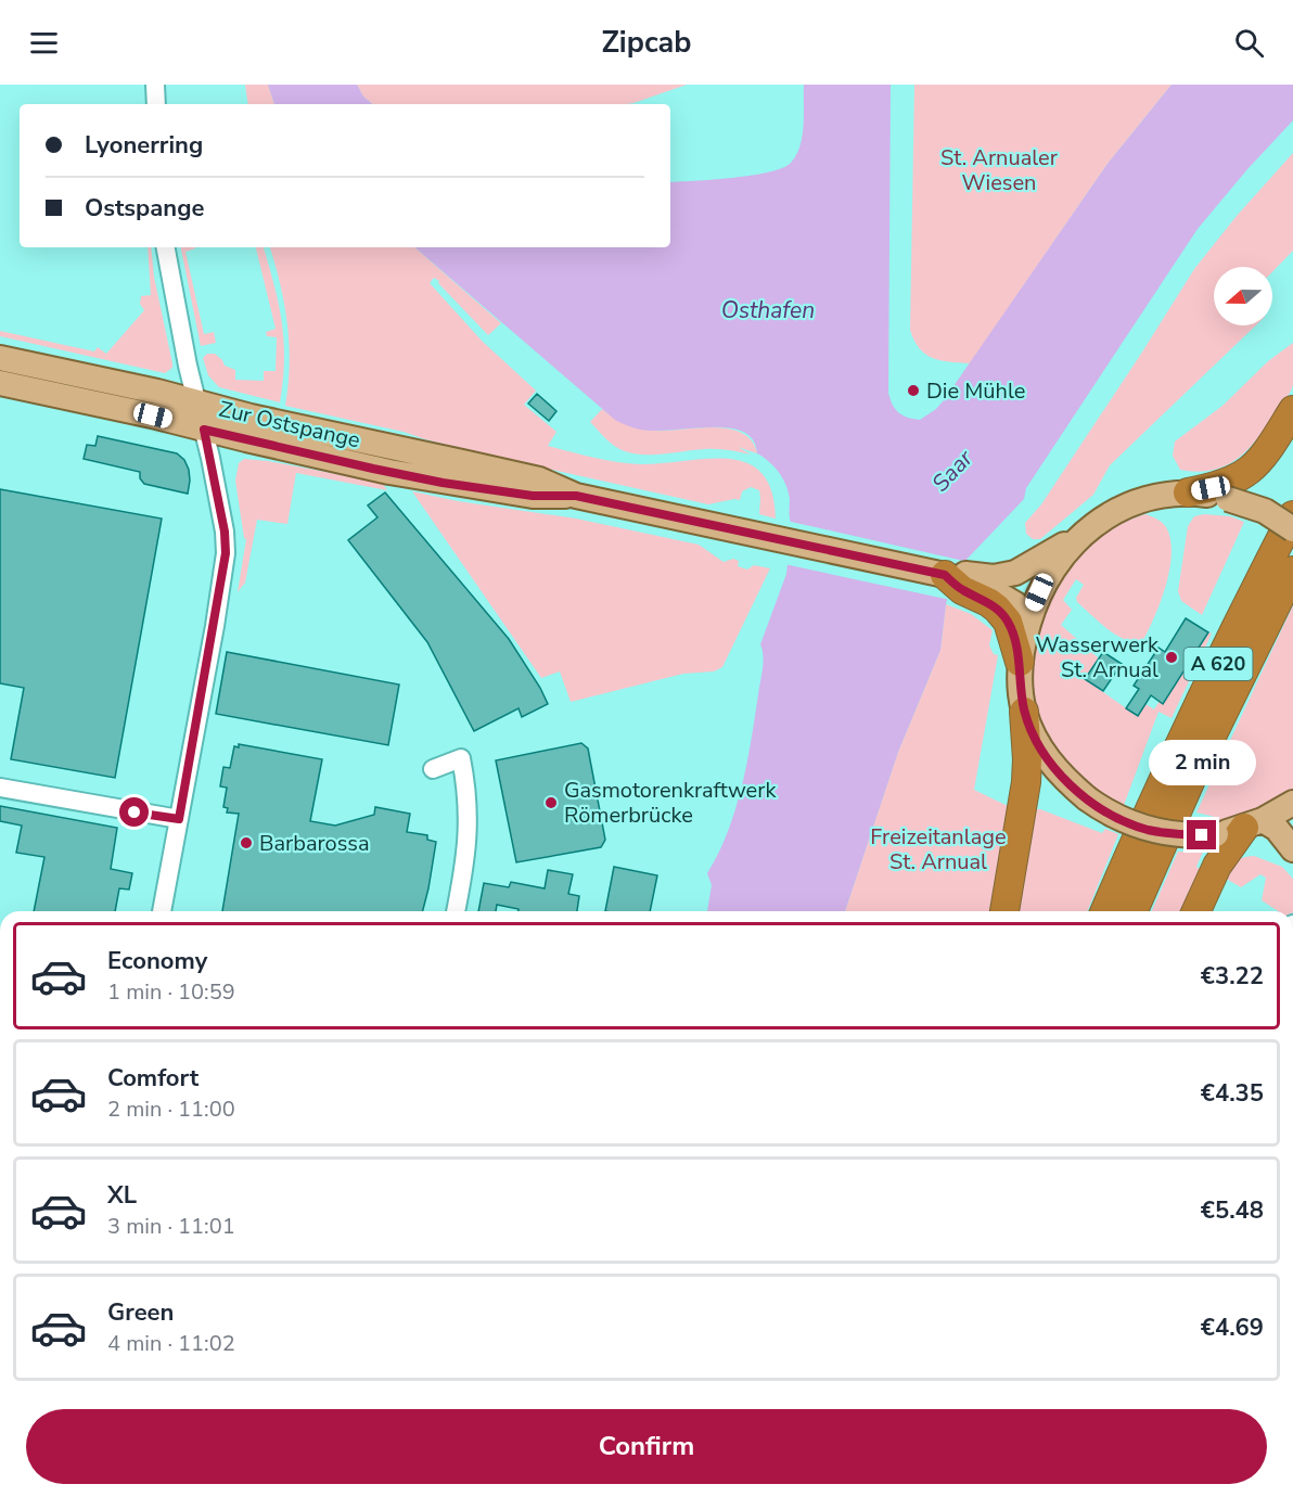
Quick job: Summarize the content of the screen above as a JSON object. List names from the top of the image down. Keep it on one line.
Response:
{"streets":{"highway":["A 620"],"main road":["Zur Ostspange"]},"water":["Osthafen","Saar"],"parks":["St. Arnualer Wiesen","Freizeitanlage St. Arnual"],"places":["Die Mühle","Wasserwerk St. Arnual","Gasmotorenkraftwerk Römerbrücke","Barbarossa"],"north":"left","page":{"header":"Zipcab","banner":["Lyonerring","Ostspange"],"bubble":"2 min","list":[{"name":"Economy","note":"1 min · 10:59","value":"€3.22"},{"name":"Comfort","note":"2 min · 11:00","value":"€4.35"},{"name":"XL","note":"3 min · 11:01","value":"€5.48"},{"name":"Green","note":"4 min · 11:02","value":"€4.69"}],"buttons":"Confirm"}}
